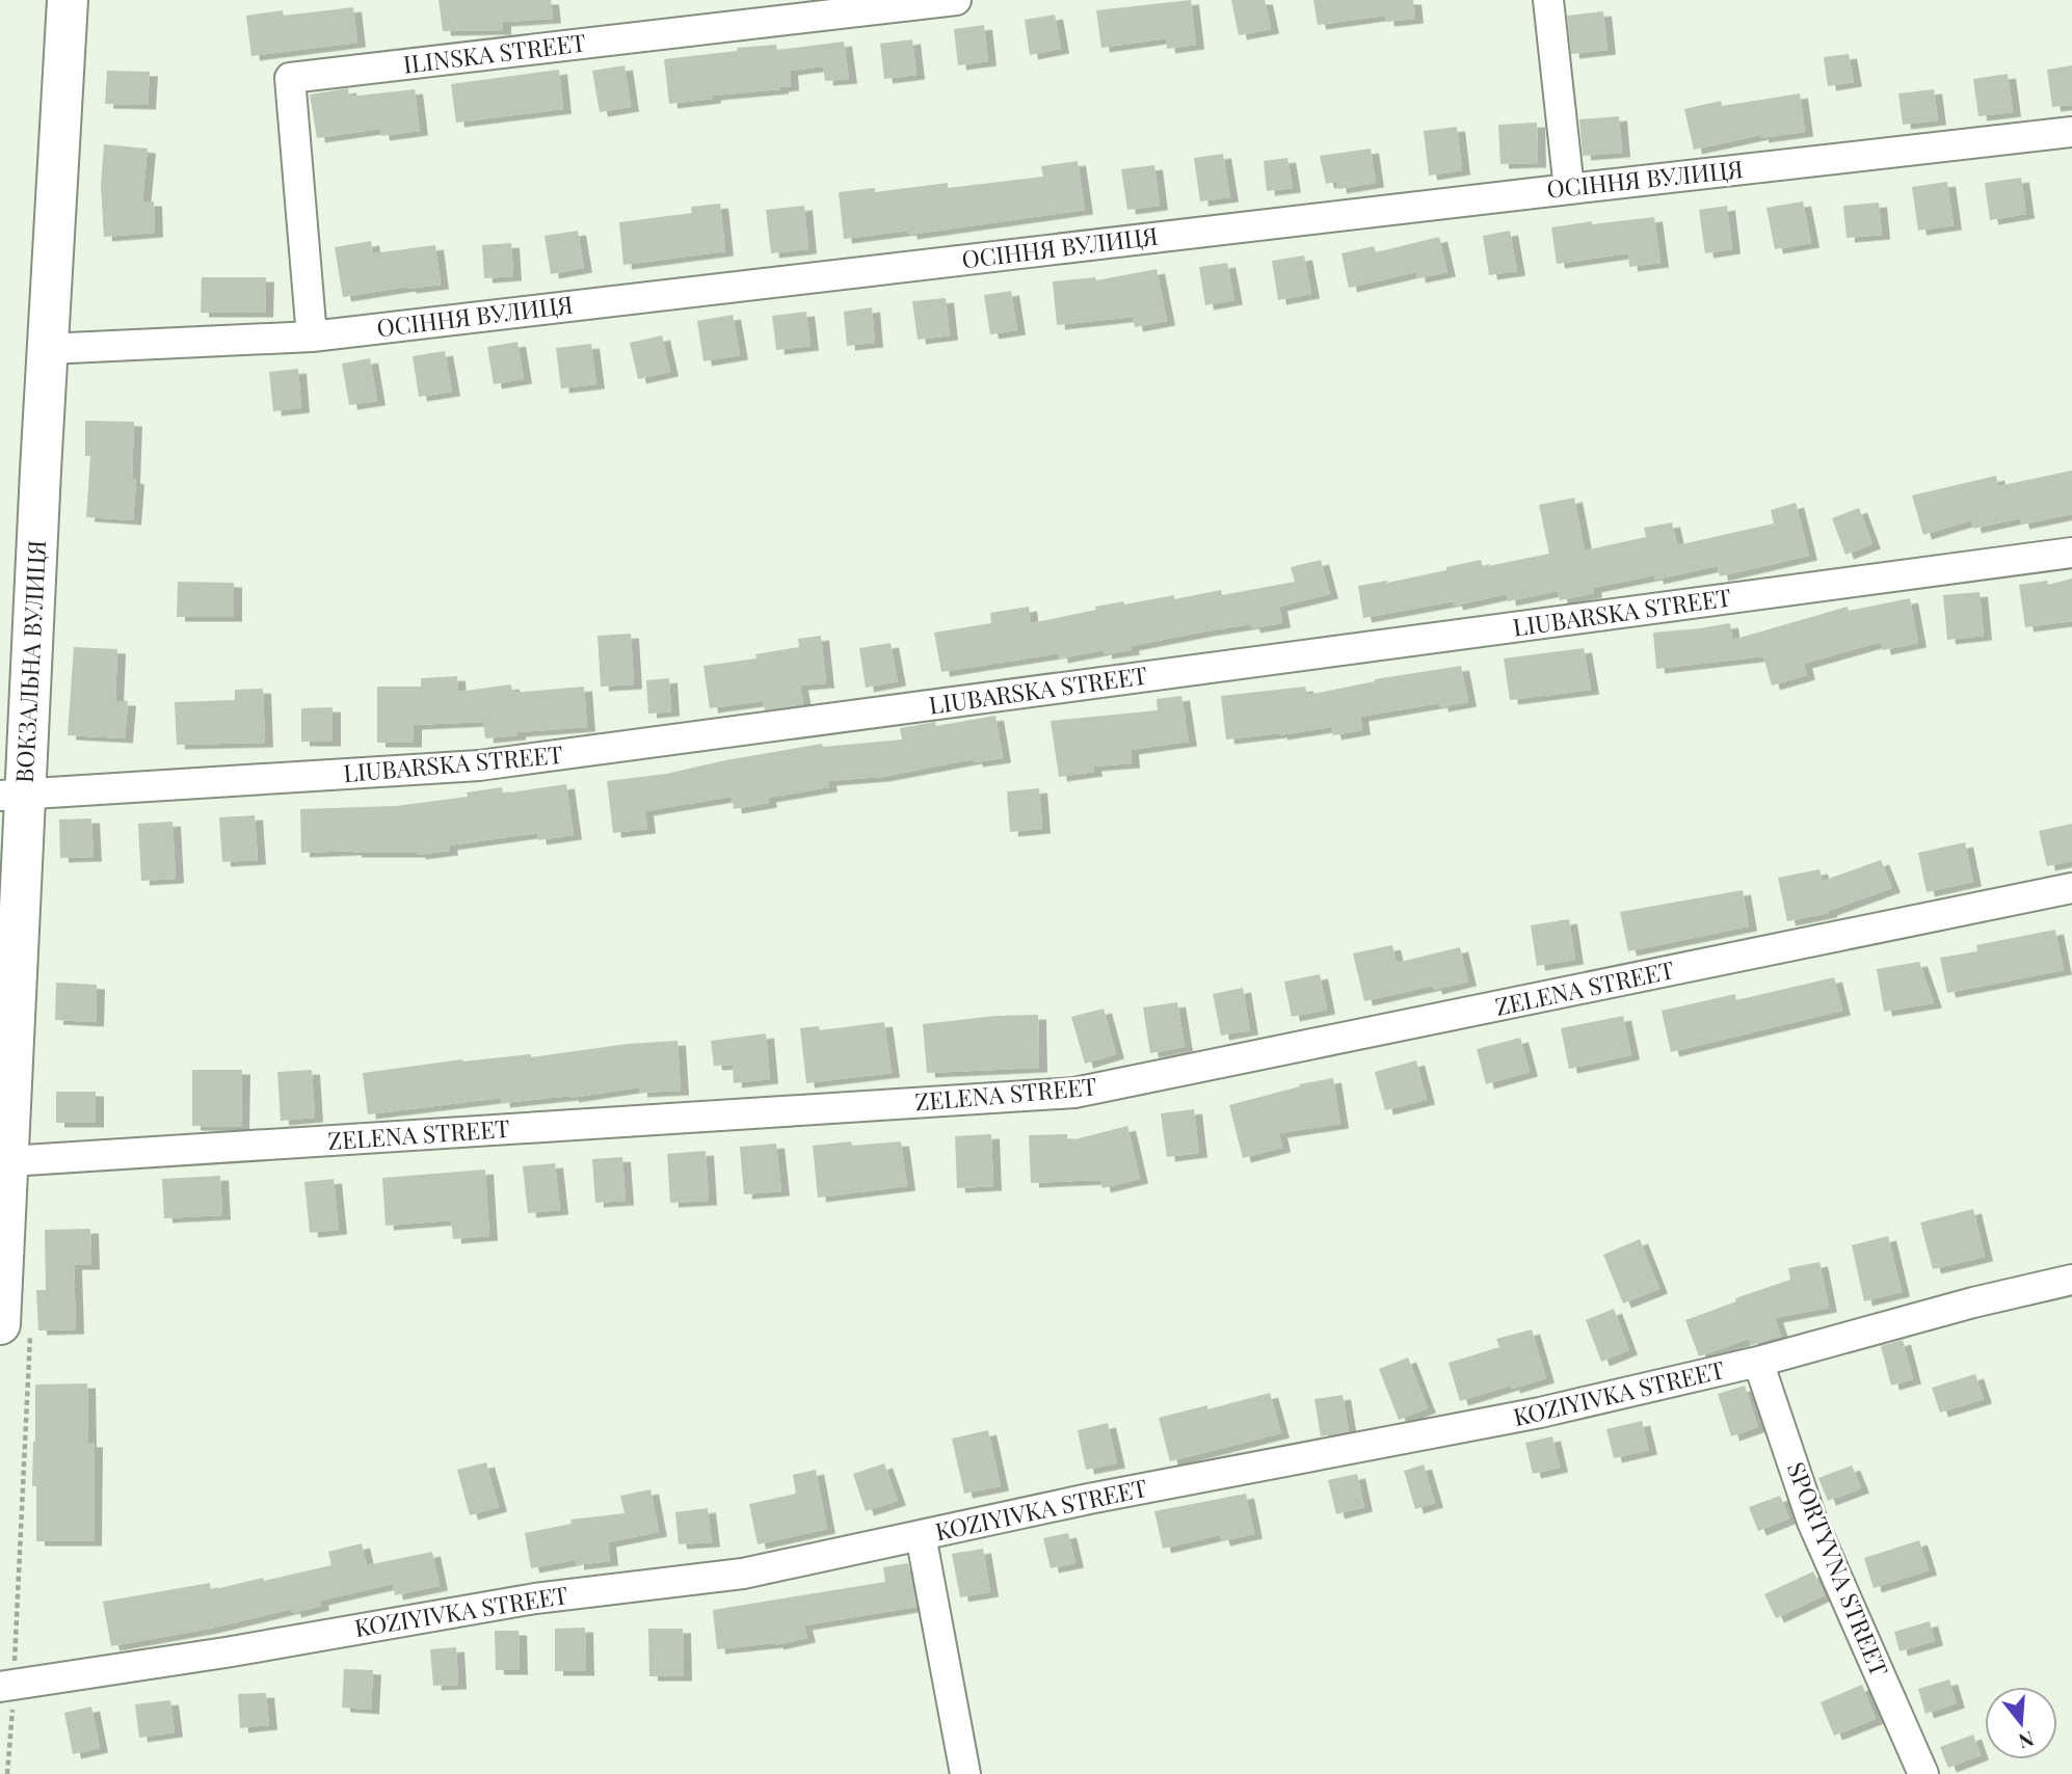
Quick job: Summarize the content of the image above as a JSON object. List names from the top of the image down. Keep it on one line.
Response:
{"streets":{"main road":["ВОКЗАЛЬНА ВУЛИЦЯ"],"street":["ILINSKA STREET","ОСІННЯ ВУЛИЦЯ","LIUBARSKA STREET","ZELENA STREET","KOZIYIVKA STREET","SPORTYVNA STREET"]},"crossings":[["ILINSKA STREET","ОСІННЯ ВУЛИЦЯ"],["ОСІННЯ ВУЛИЦЯ","ВОКЗАЛЬНА ВУЛИЦЯ"],["LIUBARSKA STREET","ВОКЗАЛЬНА ВУЛИЦЯ"],["ВОКЗАЛЬНА ВУЛИЦЯ","ZELENA STREET"],["KOZIYIVKA STREET","SPORTYVNA STREET"]],"north":"bottom"}
